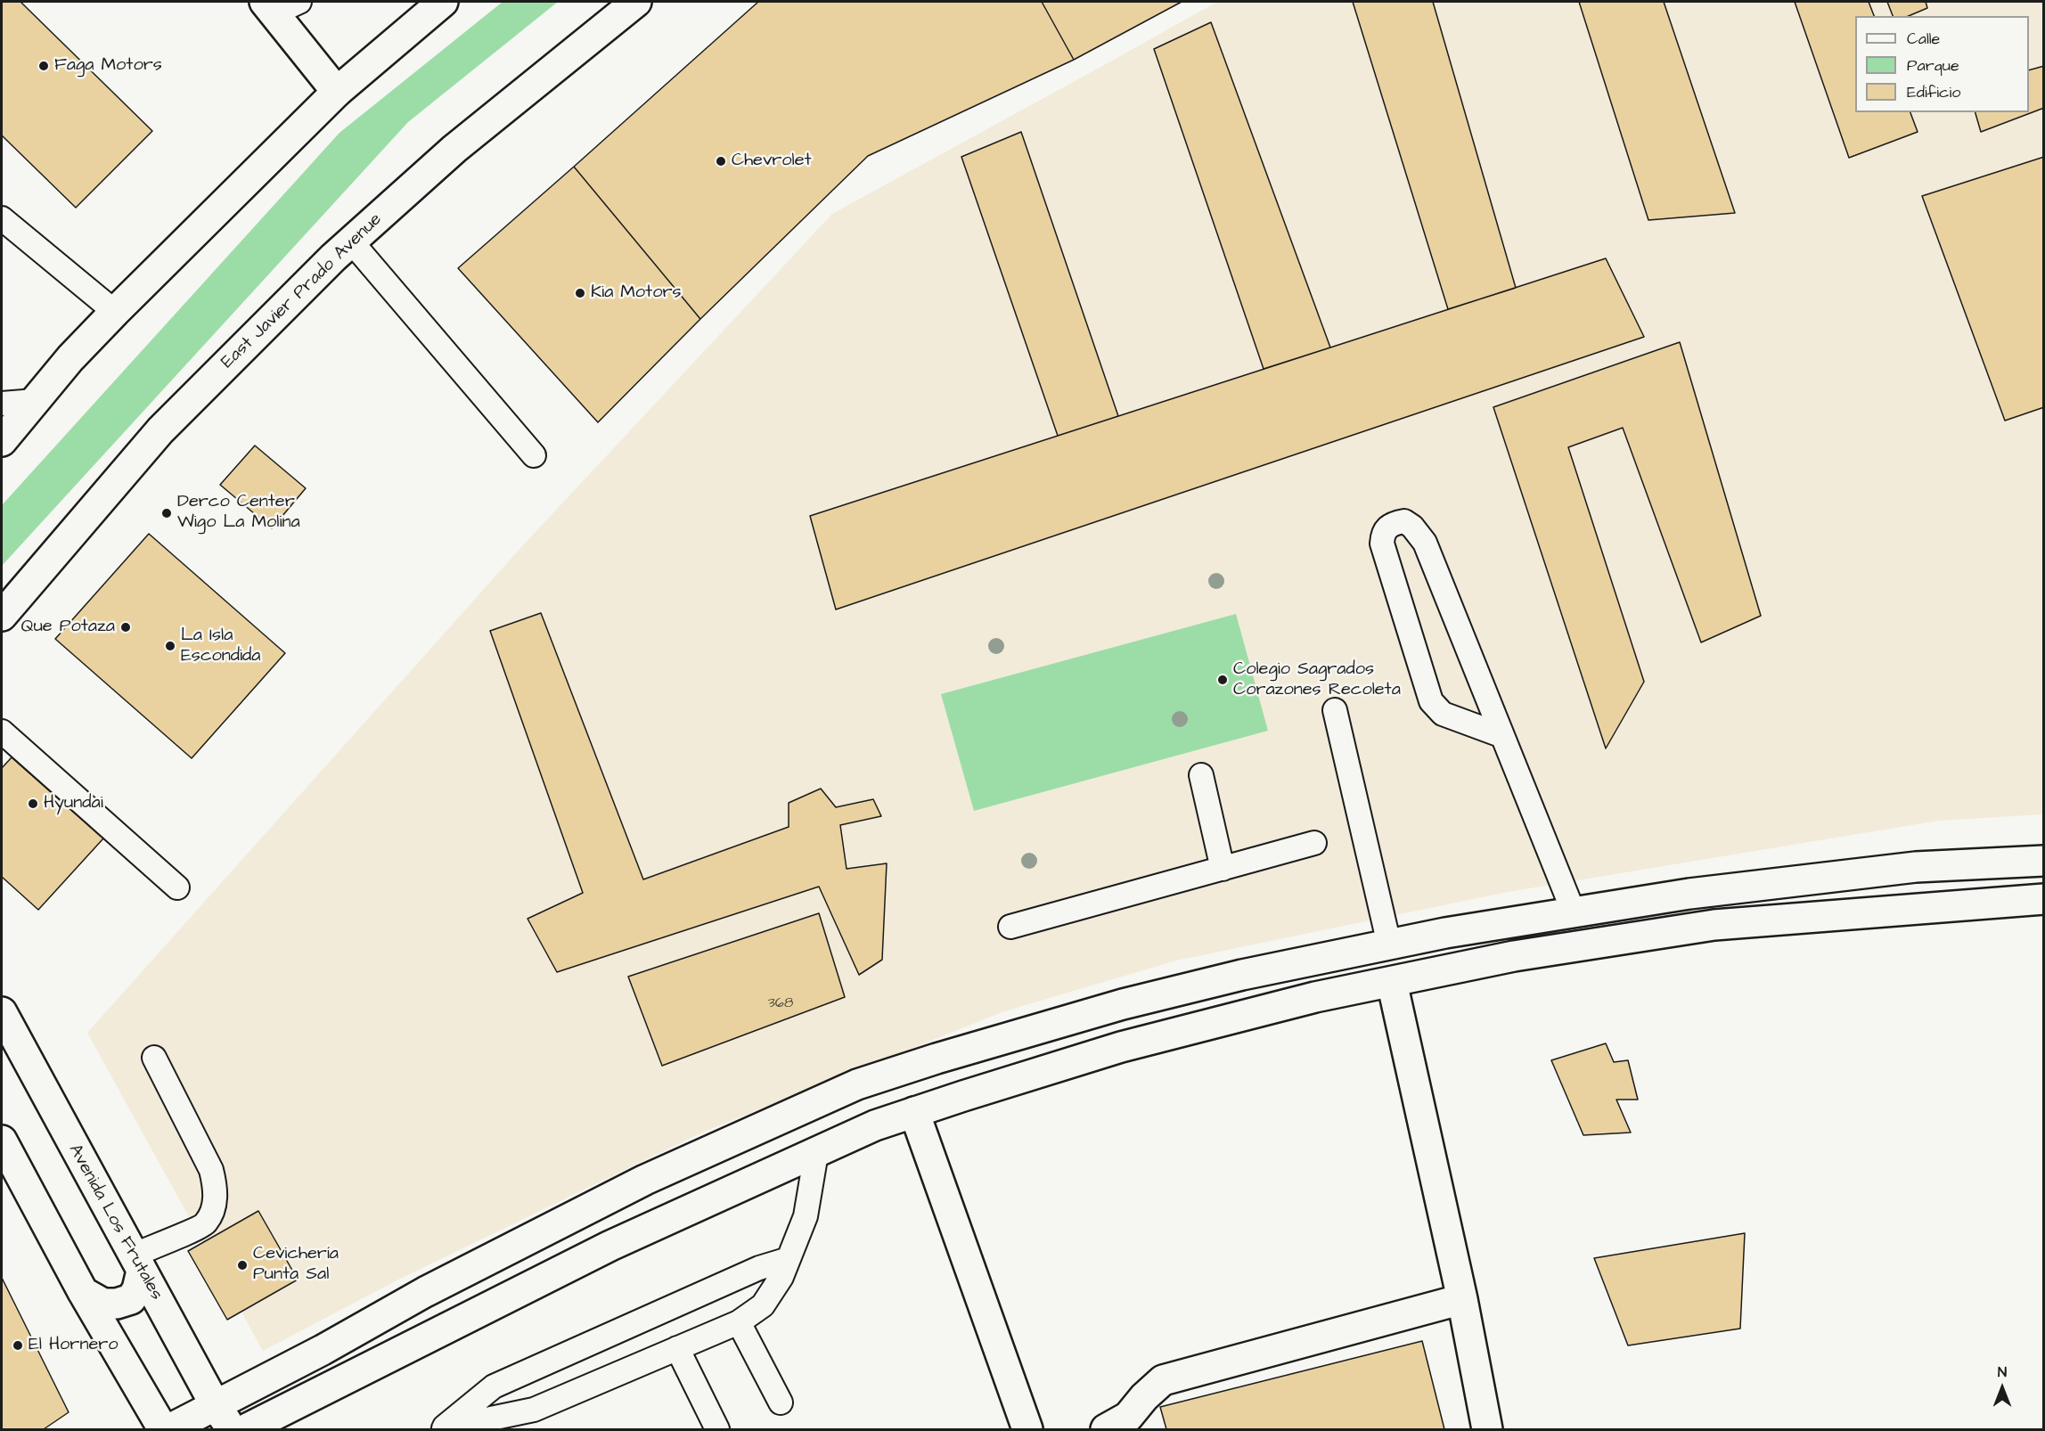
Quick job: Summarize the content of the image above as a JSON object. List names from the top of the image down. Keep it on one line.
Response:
{"streets":{"main road":["East Javier Prado Avenue","Avenida Los Frutales"]},"places":["Faga Motors","Chevrolet","Kia Motors","Derco Center Wigo La Molina","Que Potaza","La Isla Escondida","Colegio Sagrados Corazones Recoleta","Hyundai","Cevichería Punta Sal","El Hornero"],"house_numbers":["368"],"legend":["Calle","Parque","Edificio"],"north":"top"}
